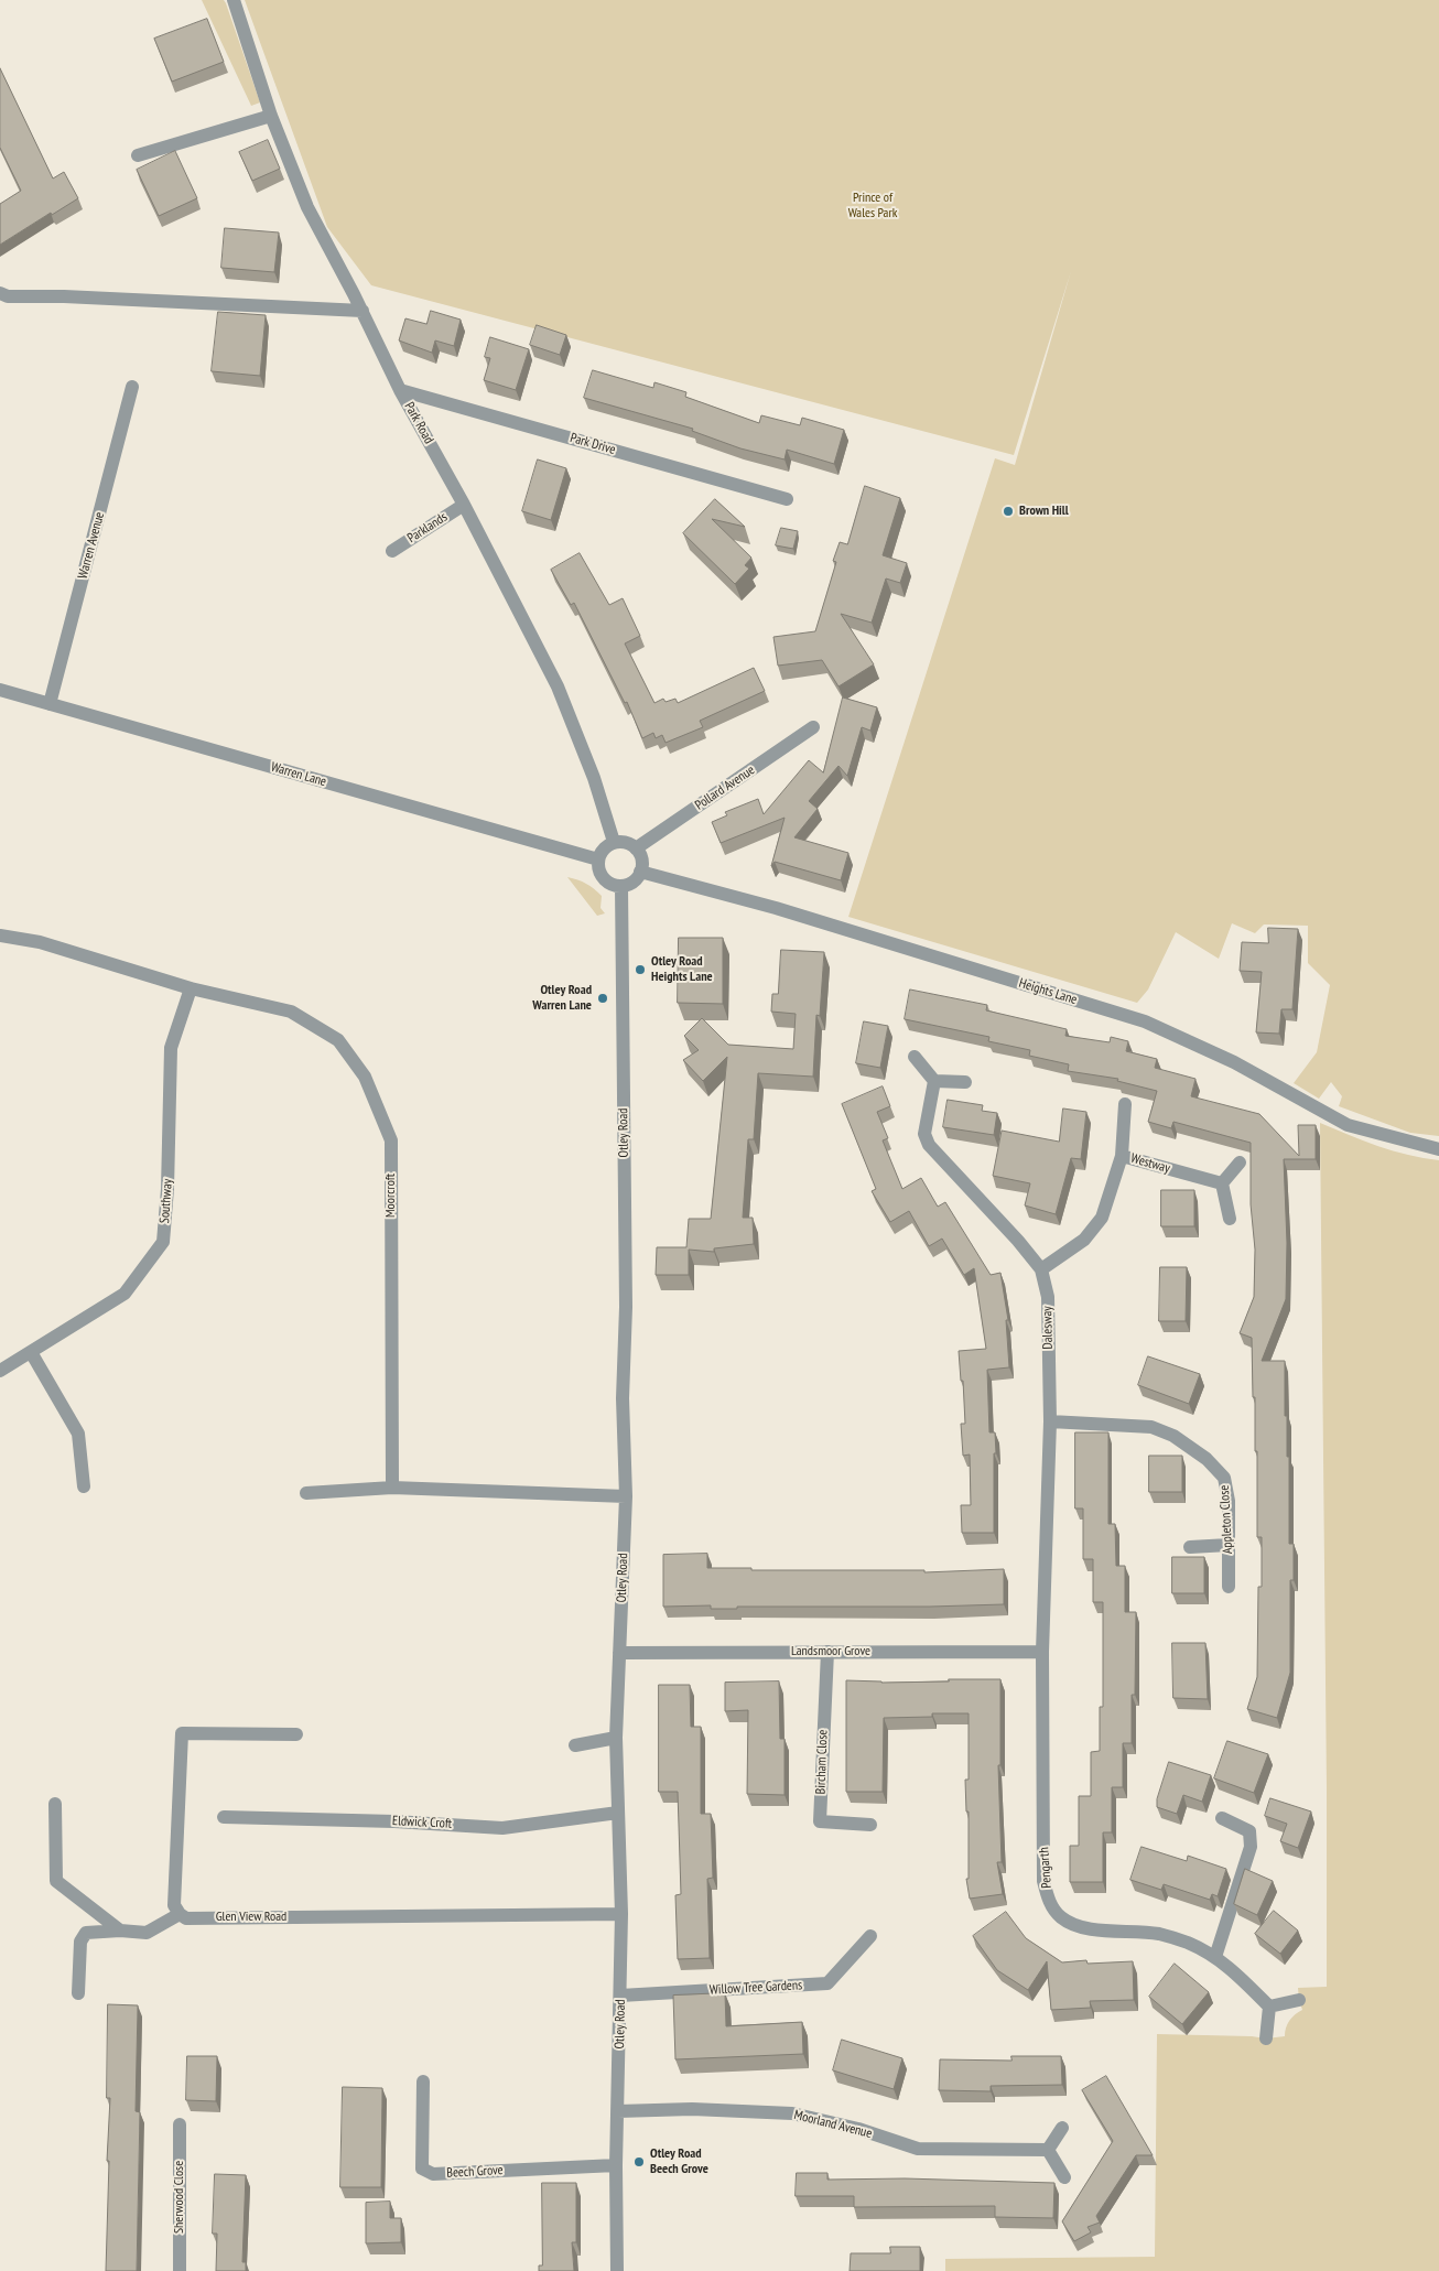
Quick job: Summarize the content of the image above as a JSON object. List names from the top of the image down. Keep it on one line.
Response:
{"streets":{"street":["Park Road","Park Drive","Parklands","Warren Avenue","Warren Lane","Pollard Avenue","Heights Lane","Otley Road","Westway","Moorcroft","Southway","Dalesway","Appleton Close","Landsmoor Grove","Bircham Close","Eldwick Croft","Pengarth","Glen View Road","Willow Tree Gardens","Moorland Avenue","Beech Grove","Sherwood Close"]},"crossings":[["Park Road","Park Drive"],["Park Road","Parklands"],["Park Road","Warren Lane"],["Park Road","Pollard Avenue"],["Park Road","Heights Lane"],["Park Road","Otley Road"],["Warren Avenue","Warren Lane"],["Warren Lane","Pollard Avenue"],["Warren Lane","Heights Lane"],["Warren Lane","Otley Road"],["Pollard Avenue","Heights Lane"],["Pollard Avenue","Otley Road"],["Heights Lane","Otley Road"],["Otley Road","Landsmoor Grove"],["Otley Road","Eldwick Croft"],["Otley Road","Glen View Road"],["Otley Road","Willow Tree Gardens"],["Otley Road","Moorland Avenue"],["Otley Road","Beech Grove"],["Westway","Dalesway"],["Moorcroft","Southway"],["Dalesway","Appleton Close"],["Dalesway","Landsmoor Grove"],["Dalesway","Pengarth"],["Landsmoor Grove","Bircham Close"],["Landsmoor Grove","Pengarth"]],"parks":["Prince of Wales Park"],"places":["Brown Hill","Otley Road Heights Lane","Otley Road Warren Lane","Otley Road Beech Grove"]}
